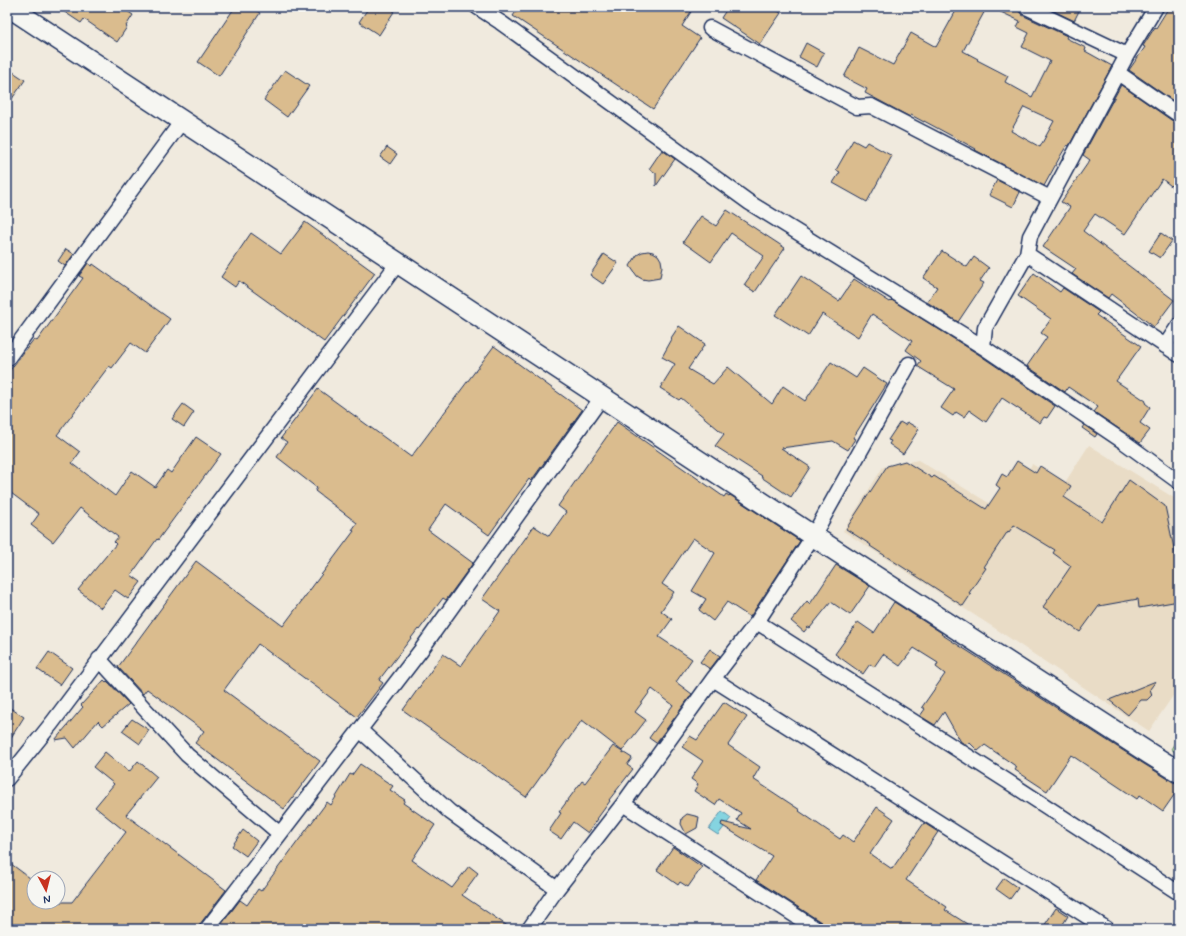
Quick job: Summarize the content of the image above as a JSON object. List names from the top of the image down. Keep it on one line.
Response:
{"north":"bottom"}
